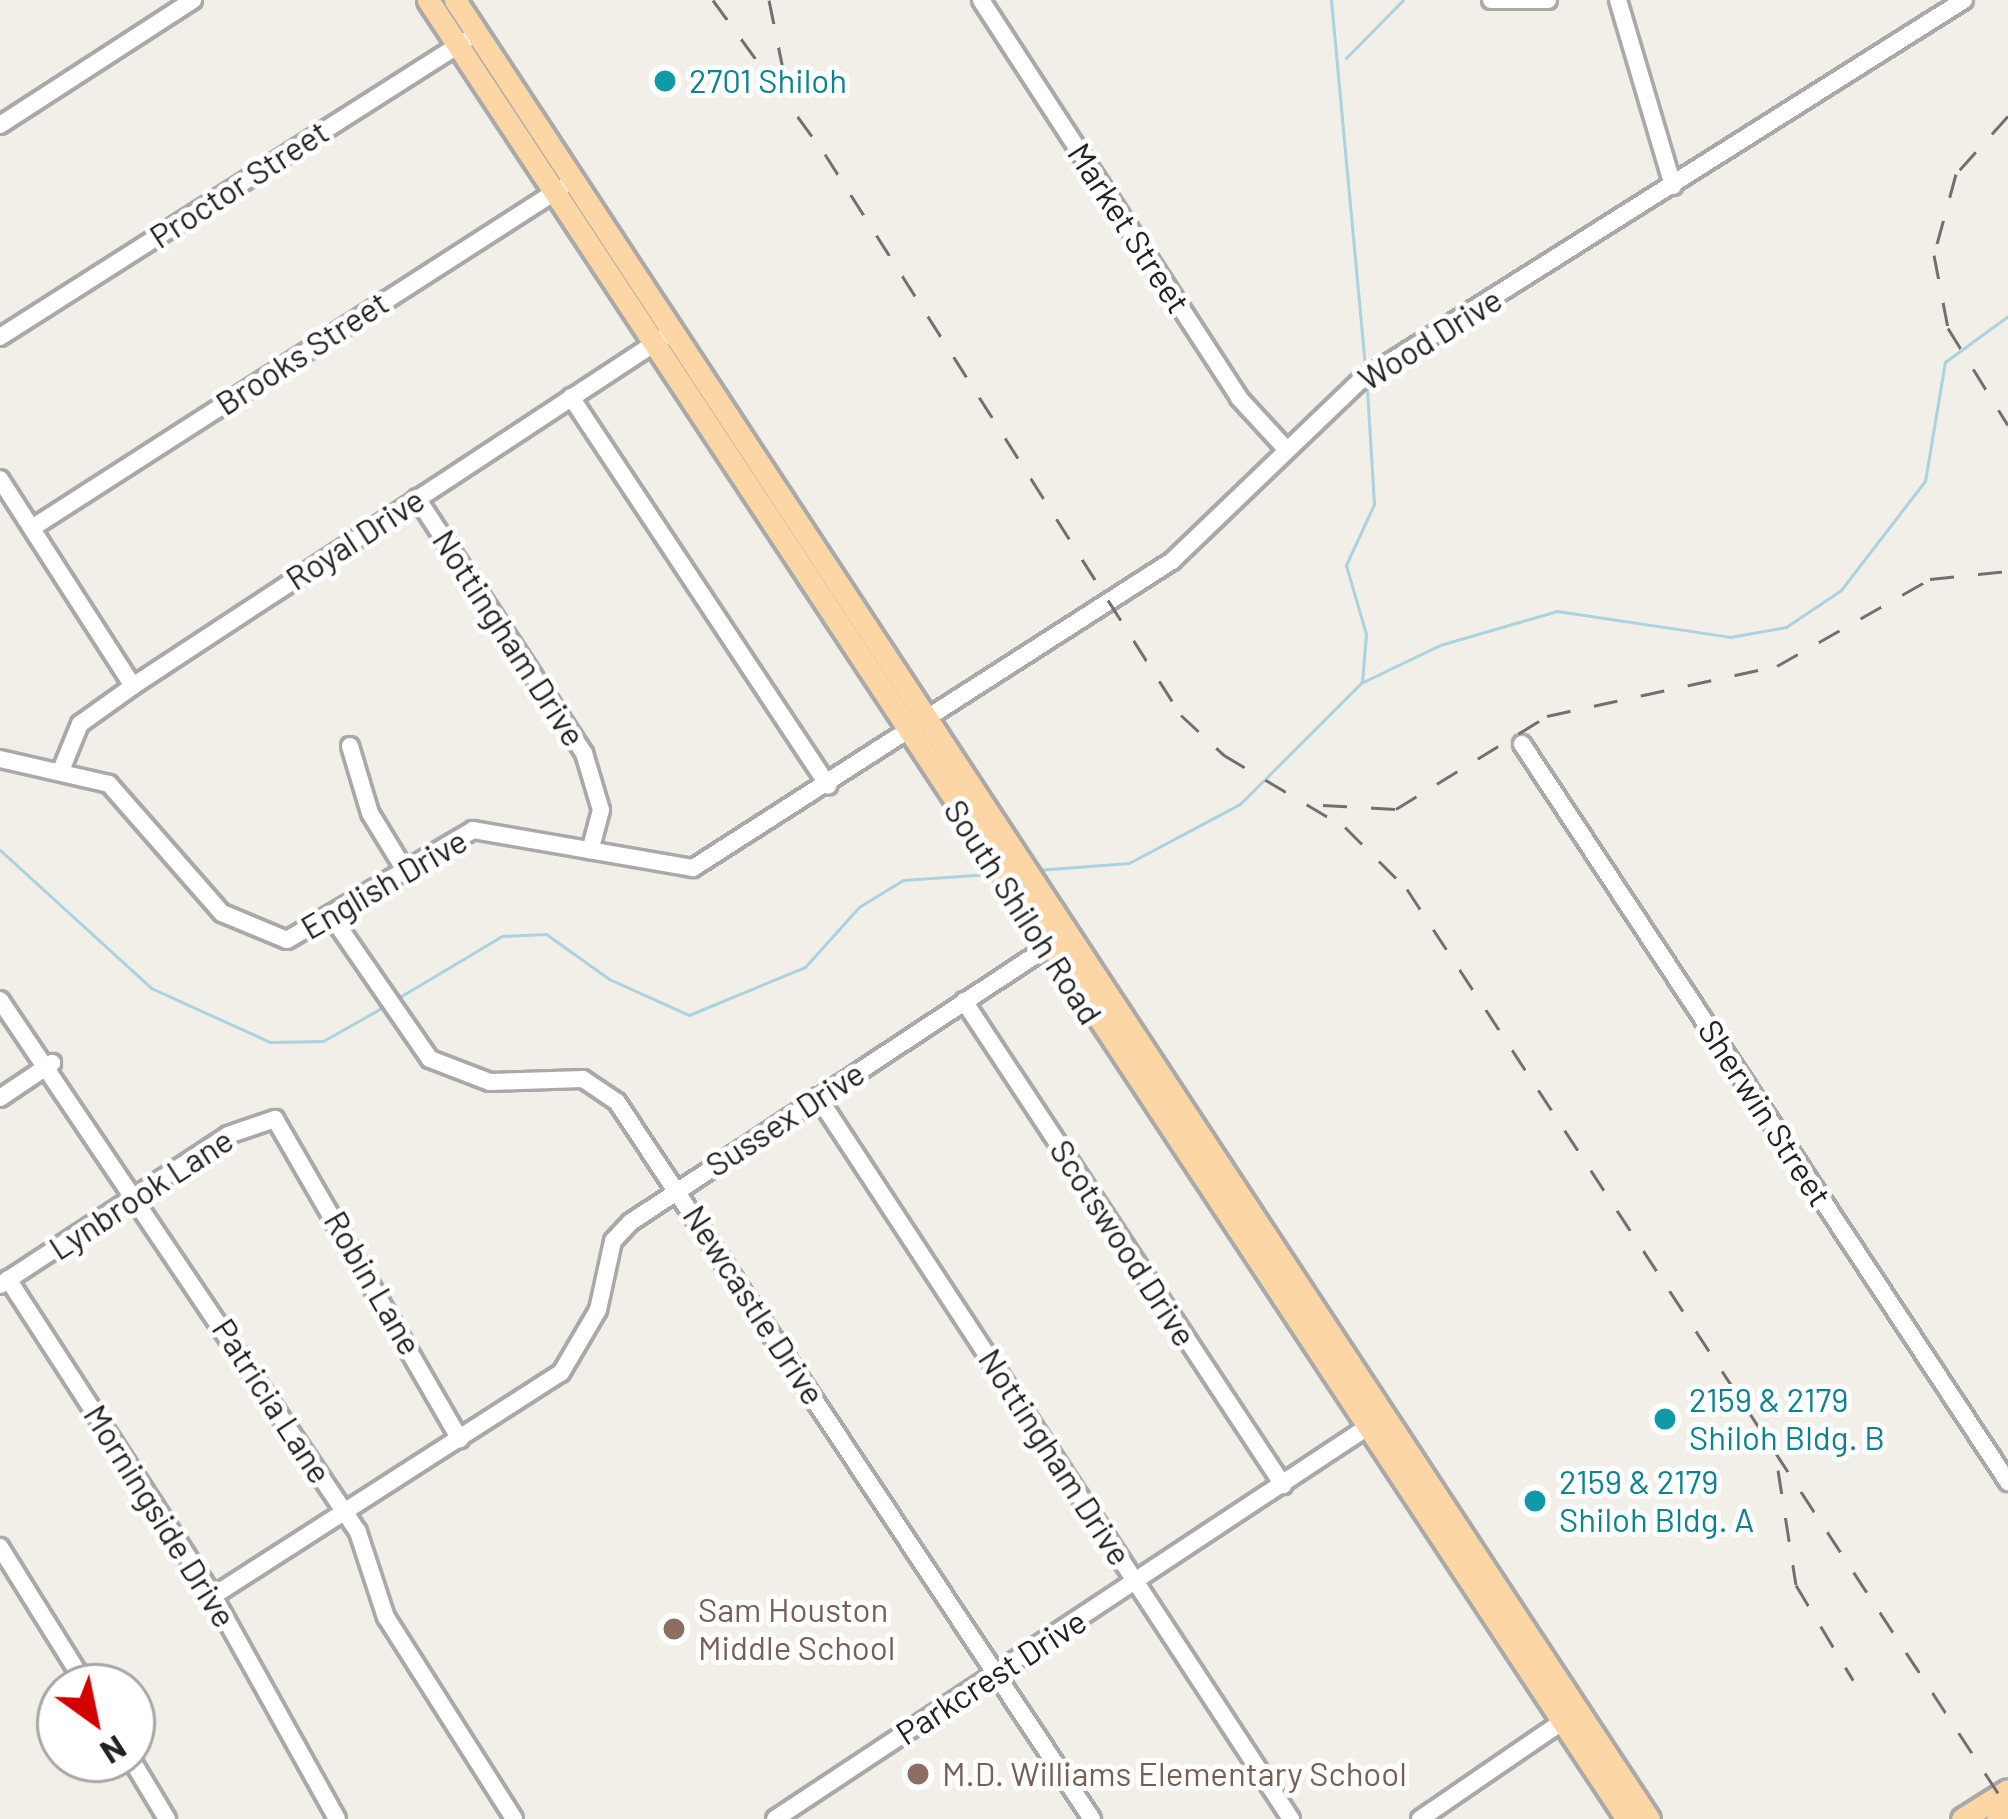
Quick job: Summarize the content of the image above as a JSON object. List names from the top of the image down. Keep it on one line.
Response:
{"streets":{"main road":["South Shiloh Road"],"street":["Proctor Street","Market Street","Wood Drive","Brooks Street","Royal Drive","Nottingham Drive","English Drive","Sherwin Street","Sussex Drive","Lynbrook Lane","Scotswood Drive","Robin Lane","Newcastle Drive","Patricia Lane","Morningside Drive","Parkcrest Drive"]},"crossings":[["Proctor Street","South Shiloh Road"],["Market Street","Wood Drive"],["Wood Drive","English Drive"],["Wood Drive","South Shiloh Road"],["Brooks Street","South Shiloh Road"],["Royal Drive","Nottingham Drive"],["Royal Drive","English Drive"],["Royal Drive","South Shiloh Road"],["Nottingham Drive","English Drive"],["Nottingham Drive","Sussex Drive"],["Nottingham Drive","Parkcrest Drive"],["English Drive","South Shiloh Road"],["English Drive","Newcastle Drive"],["South Shiloh Road","Sussex Drive"],["South Shiloh Road","Parkcrest Drive"],["Sussex Drive","Scotswood Drive"],["Sussex Drive","Robin Lane"],["Sussex Drive","Newcastle Drive"],["Sussex Drive","Patricia Lane"],["Sussex Drive","Morningside Drive"],["Lynbrook Lane","Robin Lane"],["Lynbrook Lane","Patricia Lane"],["Lynbrook Lane","Morningside Drive"],["Scotswood Drive","Parkcrest Drive"],["Newcastle Drive","Parkcrest Drive"]],"places":["2701 Shiloh","2159 & 2179 Shiloh Bldg. B","2159 & 2179 Shiloh Bldg. A","Sam Houston Middle School","M.D. Williams Elementary School"],"north":"bottom right"}
